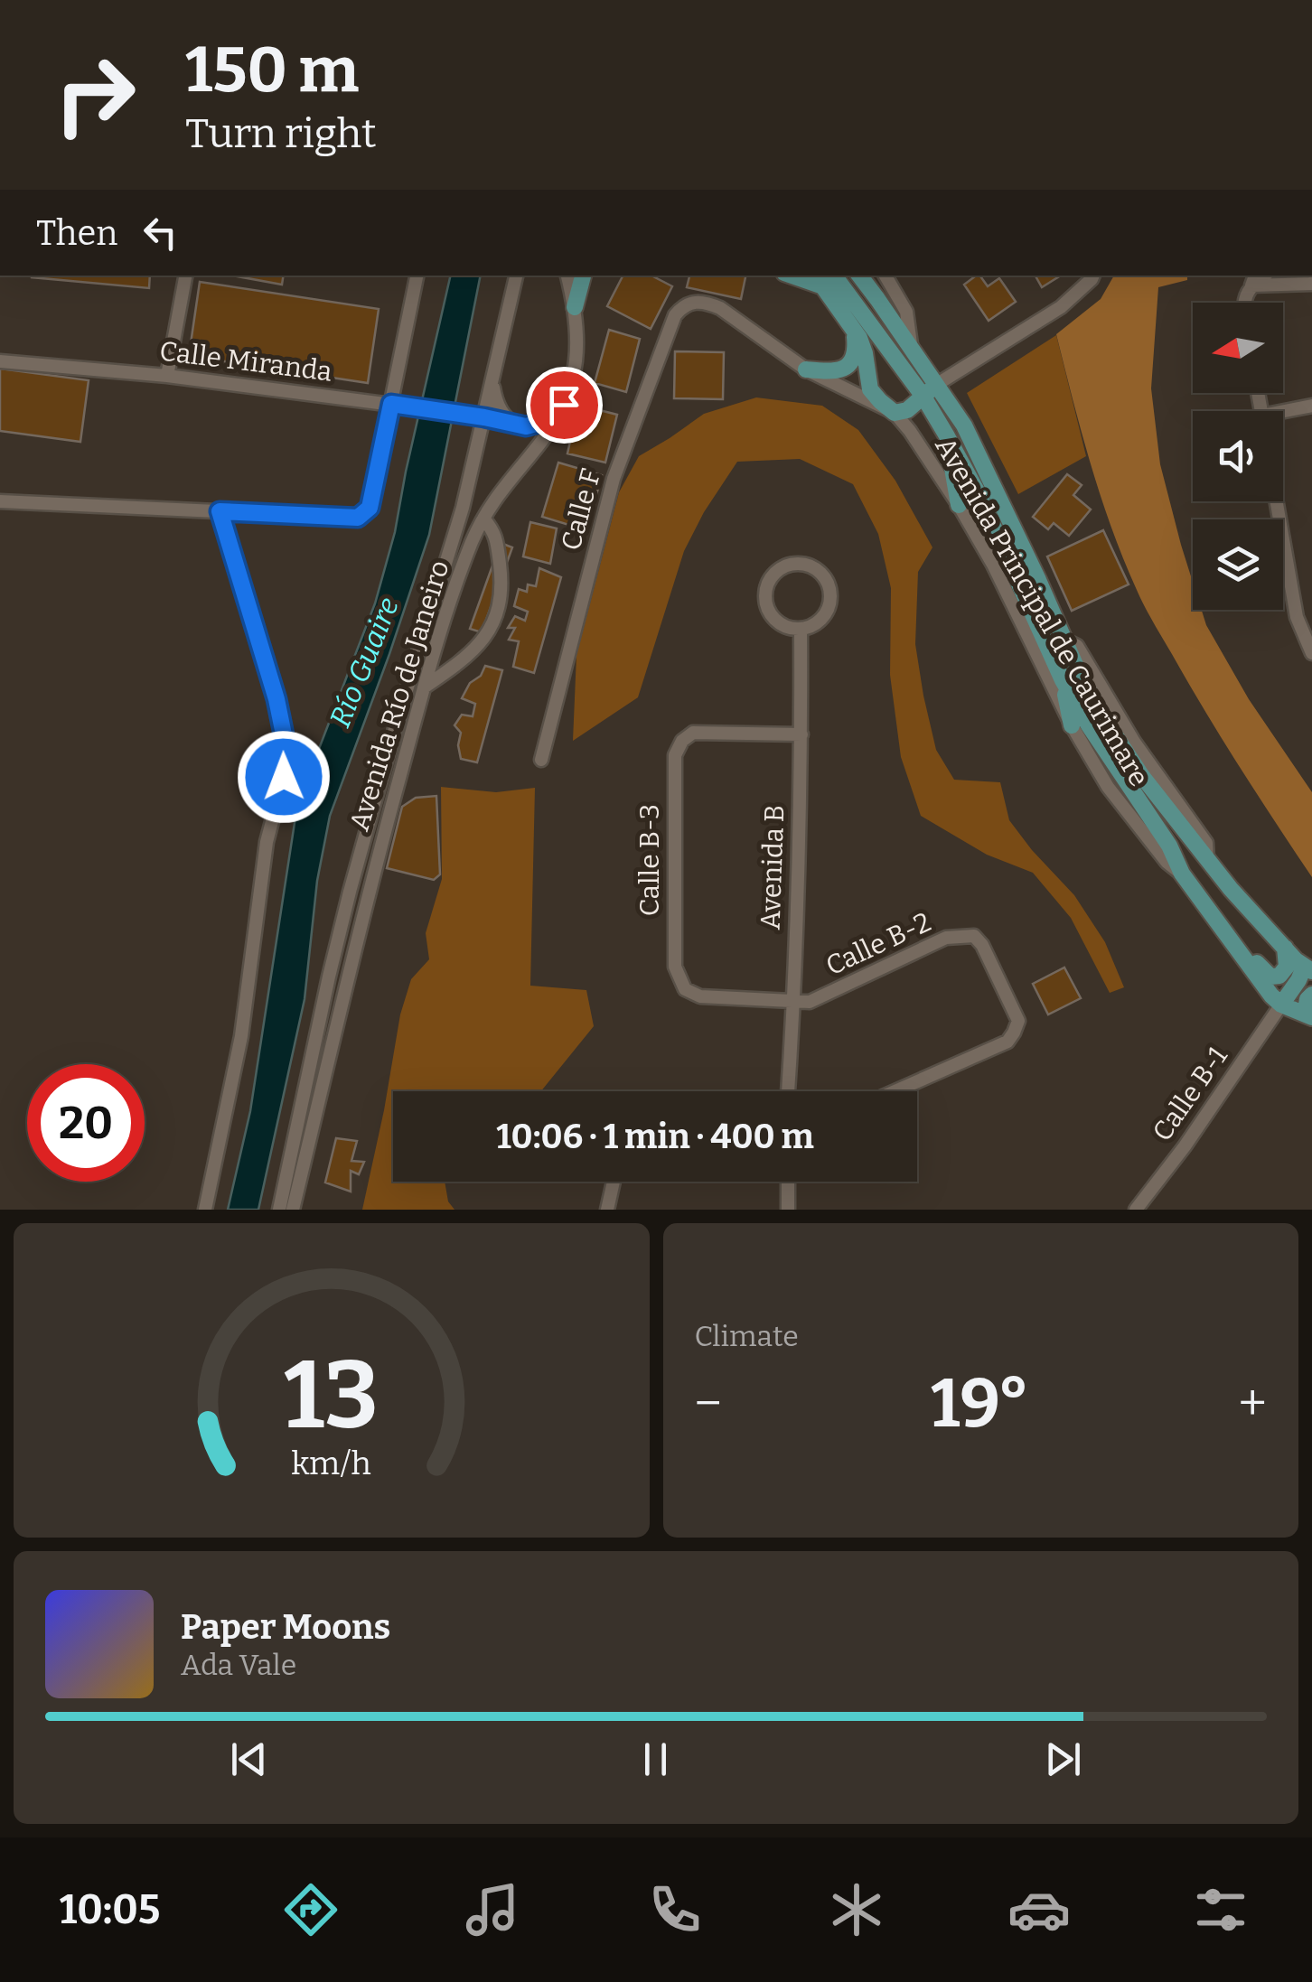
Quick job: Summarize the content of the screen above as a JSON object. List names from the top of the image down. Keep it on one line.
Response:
{"streets":{"main road":["Avenida Principal de Caurimare"],"street":["Calle Miranda","Calle F","Avenida Río de Janeiro","Calle B-3","Avenida B","Calle B-2","Calle B-1"]},"crossings":[["Calle Miranda","Avenida Río de Janeiro"],["Calle F","Avenida Principal de Caurimare"],["Avenida Principal de Caurimare","Calle B-1"],["Calle B-3","Avenida B"],["Calle B-3","Calle B-2"],["Avenida B","Calle B-2"]],"water":["Río Guaire"],"north":"left","page":{"turn":["150 m","Turn right"],"then":"Then","limit":"20","trip":"10:06 · 1 min · 400 m","tile":"Climate","heat":["−","19°","+"],"song":["Paper Moons","Ada Vale"],"tabs":"10:05","gauge":["13","km/h"]}}
